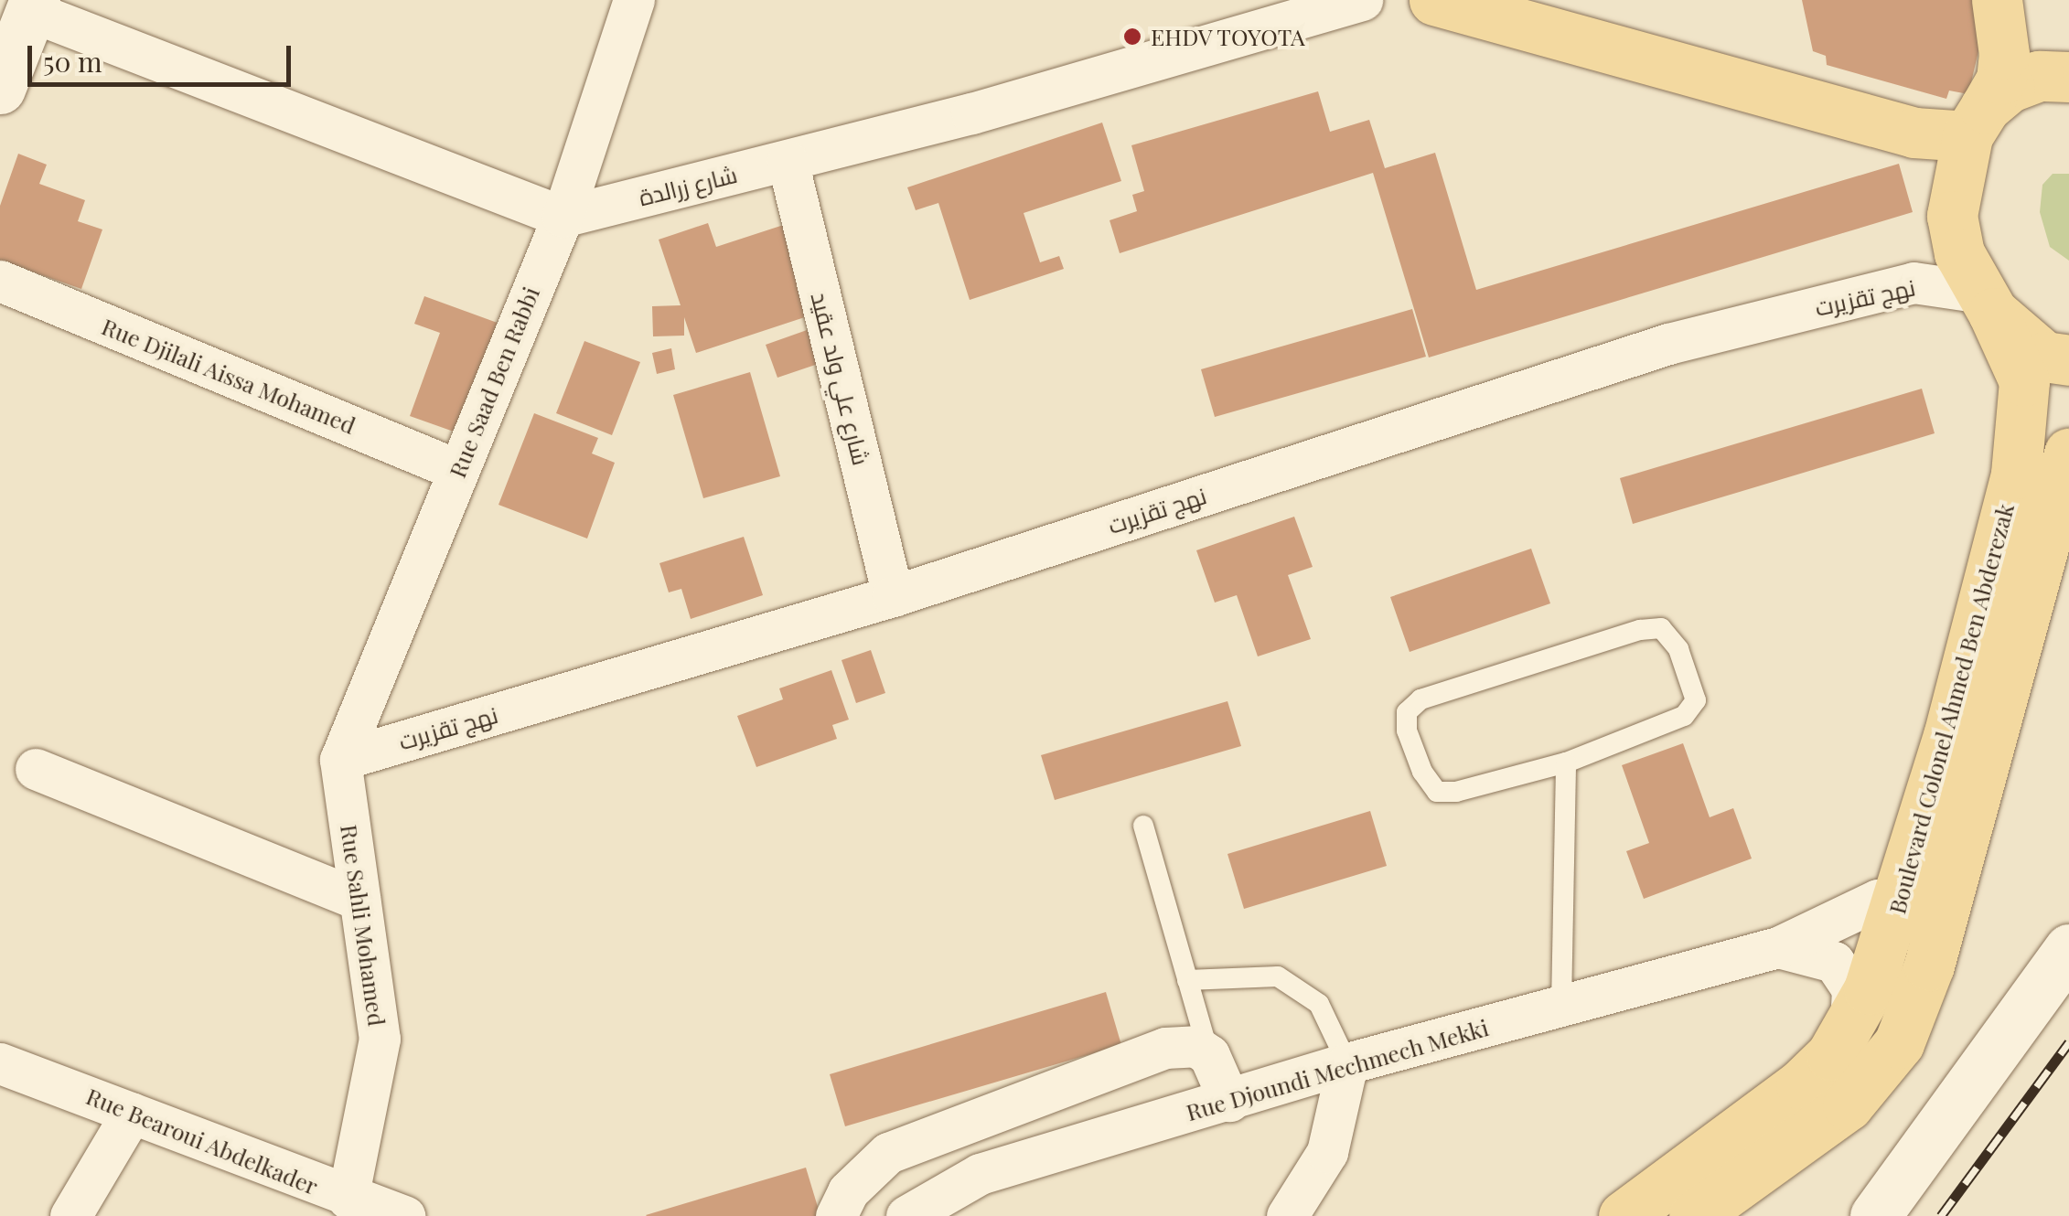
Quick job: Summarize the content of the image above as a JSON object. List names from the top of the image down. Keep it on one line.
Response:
{"streets":{"main road":["Boulevard Colonel Ahmed Ben Abderezak"],"street":["شارع زرالدة","نهج تقزيرت","Rue Djilali Aissa Mohamed","شارع علي ولد عقيد","Rue Saad Ben Rabbi","Rue Sahli Mohamed","Rue Djoundi Mechmech Mekki","Rue Bearoui Abdelkader"]},"crossings":[["شارع زرالدة","شارع علي ولد عقيد"],["شارع زرالدة","Rue Saad Ben Rabbi"],["نهج تقزيرت","شارع علي ولد عقيد"],["نهج تقزيرت","Rue Saad Ben Rabbi"],["نهج تقزيرت","Boulevard Colonel Ahmed Ben Abderezak"],["نهج تقزيرت","Rue Sahli Mohamed"],["Rue Djilali Aissa Mohamed","Rue Saad Ben Rabbi"],["Rue Saad Ben Rabbi","Rue Sahli Mohamed"],["Boulevard Colonel Ahmed Ben Abderezak","Rue Djoundi Mechmech Mekki"],["Rue Sahli Mohamed","Rue Bearoui Abdelkader"]],"places":["EHDV TOYOTA"],"scale_bar":"50 m"}
